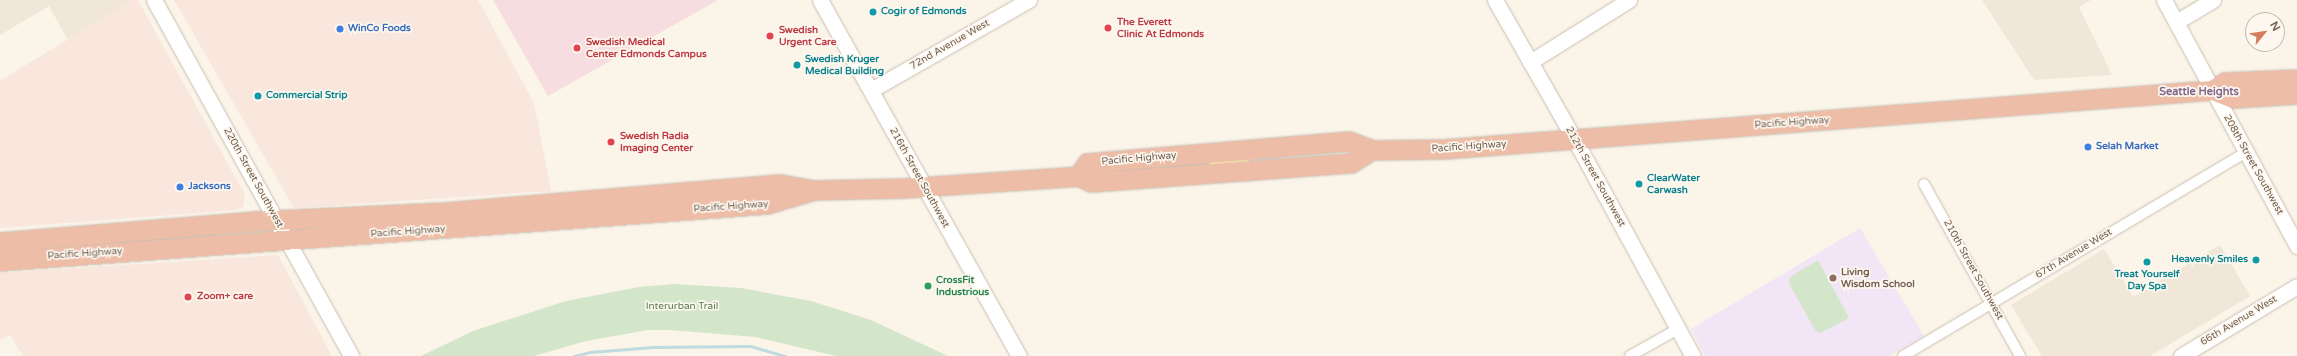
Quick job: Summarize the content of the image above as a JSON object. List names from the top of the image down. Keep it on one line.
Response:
{"streets":{"highway":["Pacific Highway"],"street":["72nd Avenue West","208th Street Southwest","212th Street Southwest","220th Street Southwest","216th Street Southwest","67th Avenue West","210th Street Southwest","66th Avenue West"]},"crossings":[["72nd Avenue West","216th Street Southwest"],["Pacific Highway","208th Street Southwest"],["Pacific Highway","212th Street Southwest"],["Pacific Highway","220th Street Southwest"],["Pacific Highway","216th Street Southwest"],["208th Street Southwest","67th Avenue West"],["67th Avenue West","210th Street Southwest"]],"districts":["Seattle Heights"],"parks":["Interurban Trail"],"places":["Cogir of Edmonds","The Everett Clinic At Edmonds","WinCo Foods","Swedish Urgent Care","Swedish Medical Center Edmonds Campus","Swedish Kruger Medical Building","Commercial Strip","Swedish Radia Imaging Center","Selah Market","ClearWater Carwash","Jacksons","Heavenly Smiles","Treat Yourself Day Spa","Living Wisdom School","CrossFit Industrious","Zoom+ care"],"north":"top right"}
